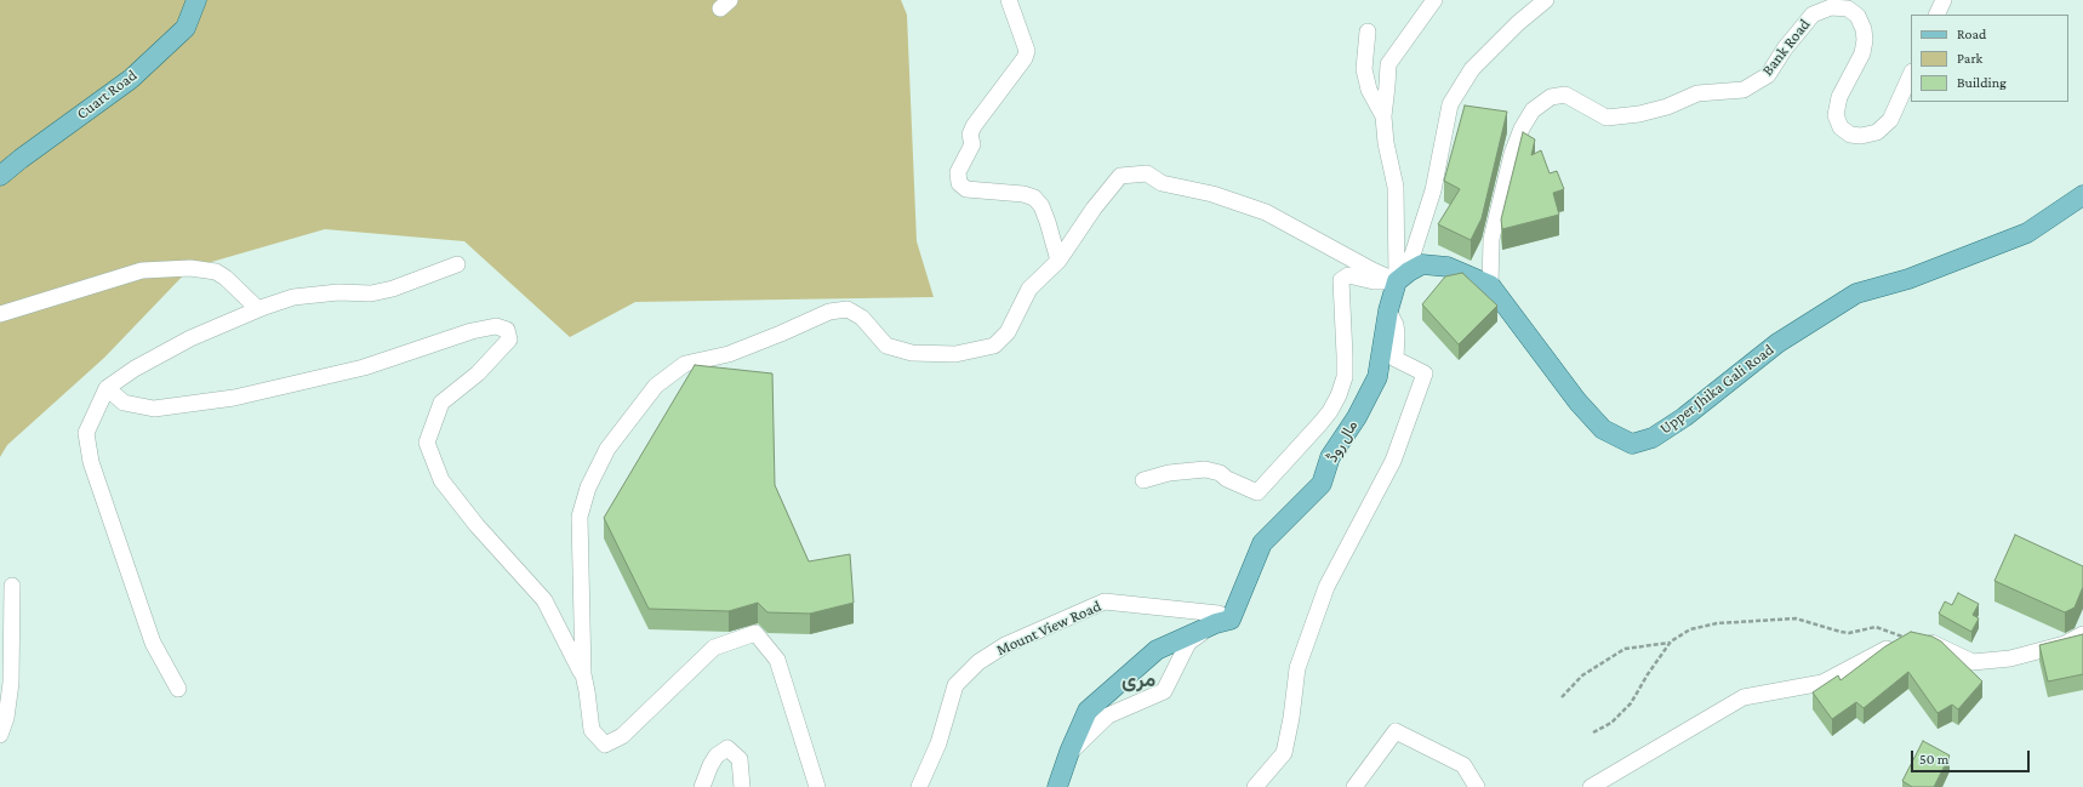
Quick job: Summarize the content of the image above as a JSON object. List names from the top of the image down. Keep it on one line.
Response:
{"streets":{"main road":["Cuart Road","Upper Jhika Gali Road","مال روڈ"],"street":["Bank Road","Mount View Road"]},"crossings":[["Bank Road","Upper Jhika Gali Road"],["Upper Jhika Gali Road","مال روڈ"],["مال روڈ","Mount View Road"]],"districts":["مری"],"legend":["Road","Park","Building"],"scale_bar":"50 m"}
